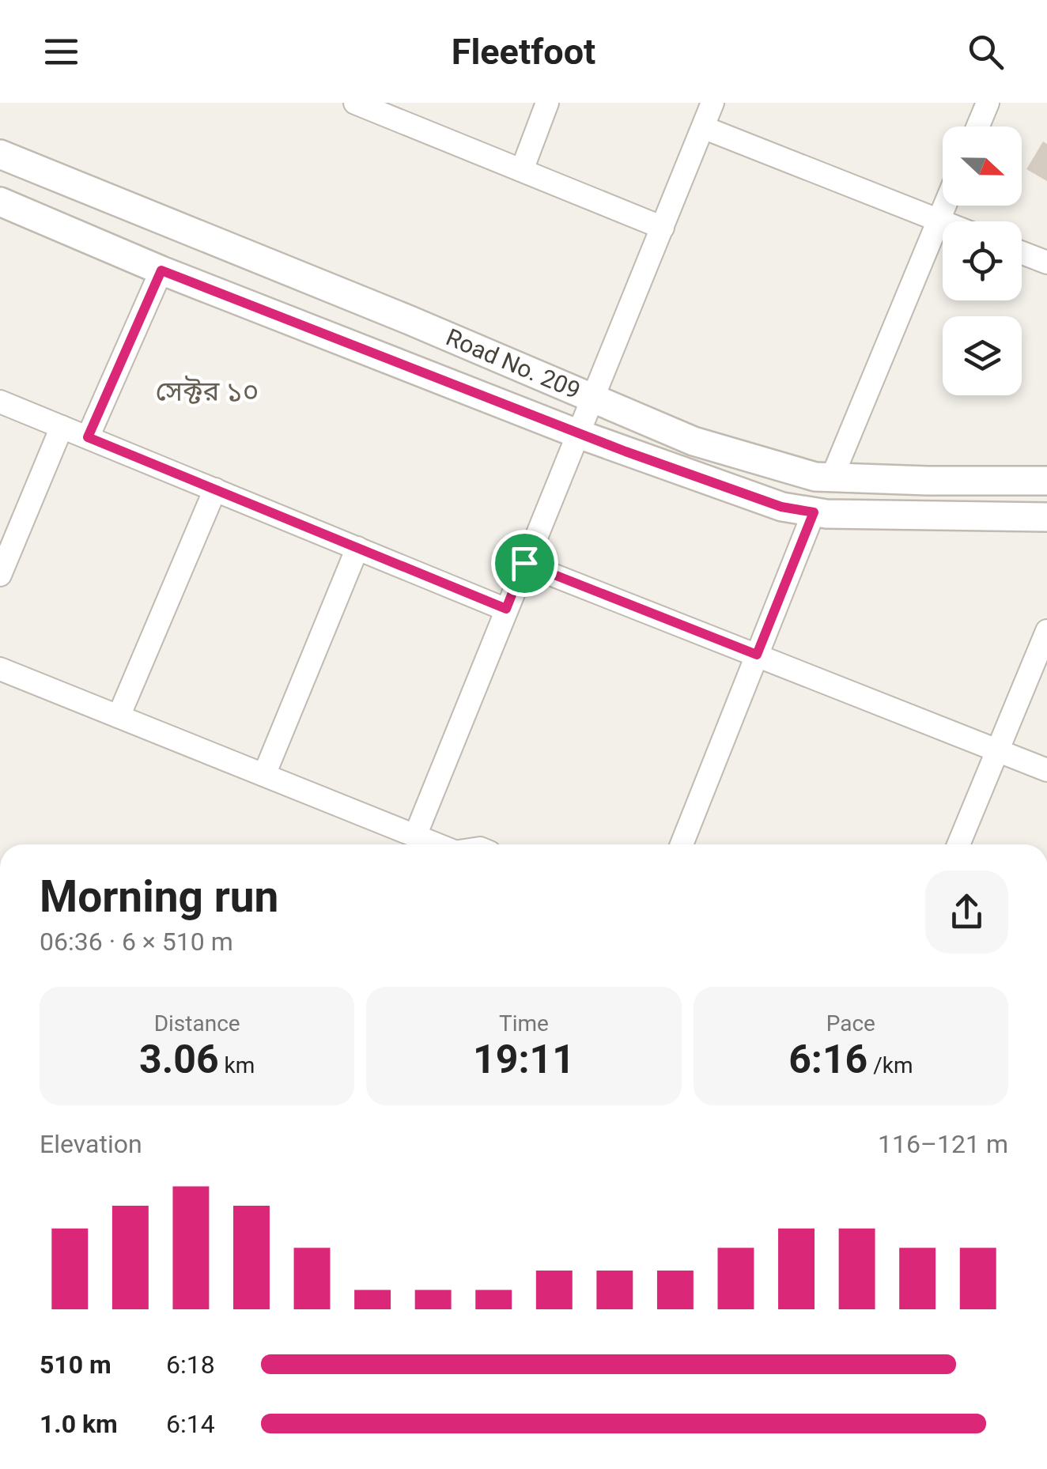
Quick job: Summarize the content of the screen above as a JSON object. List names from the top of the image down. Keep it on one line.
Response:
{"streets":{"street":["Road No. 209"]},"districts":["সেক্টর ১০"],"north":"right","page":{"header":"Fleetfoot","heading":["Morning run","06:36 · 6 × 510 m"],"stats":[["Distance","3.06 km"],["Time","19:11"],["Pace","6:16 /km"]],"chart":["Elevation","116–121 m"],"list":[{"name":"510 m","note":"6:18"},{"name":"1.0 km","note":"6:14"}]}}
